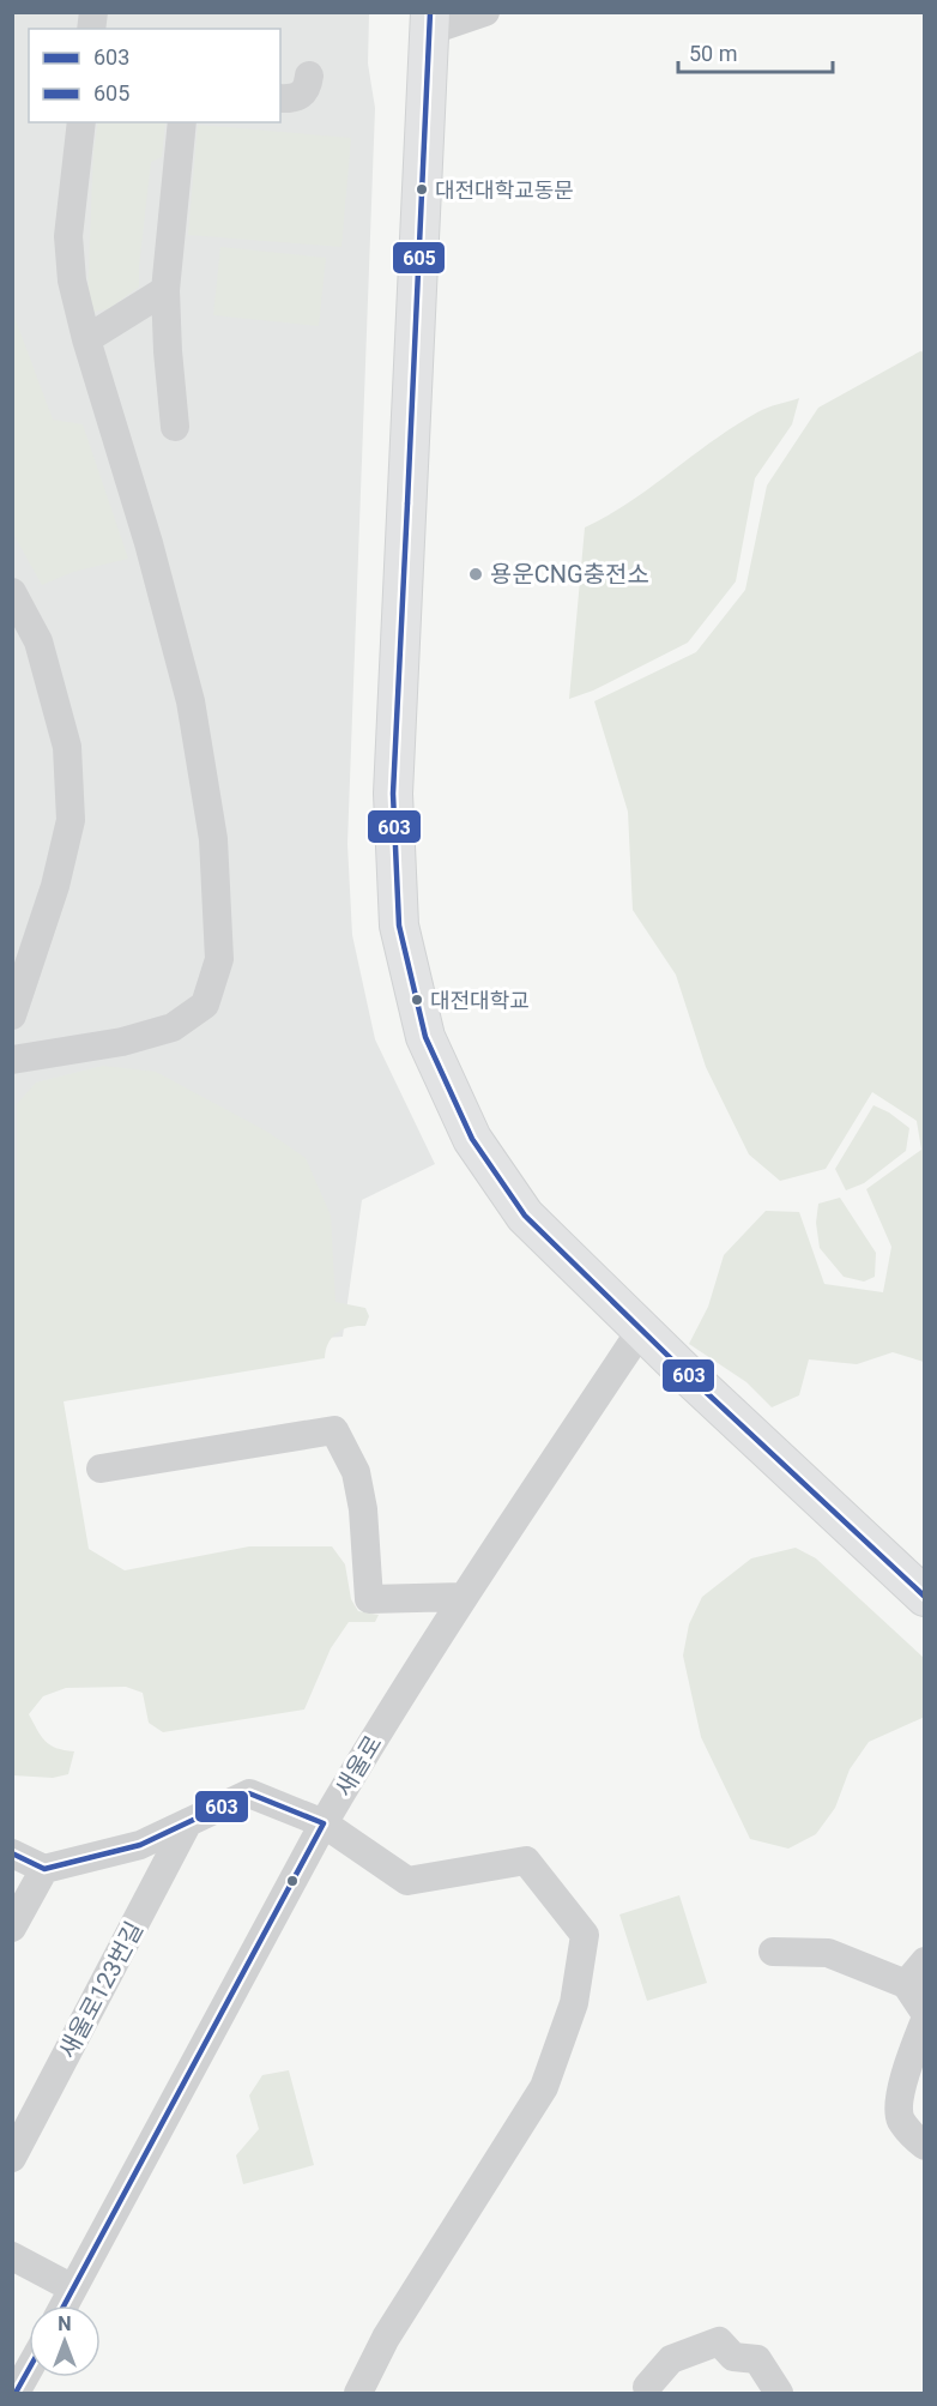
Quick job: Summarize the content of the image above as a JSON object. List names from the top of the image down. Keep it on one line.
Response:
{"streets":{"street":["새울로","새울로123번길"]},"places":["대전대학교동문","용운CNG충전소","대전대학교"],"lines":["transit line 605","transit line 603"],"legend":["603","605"],"scale_bar":"50 m","north":"top"}
